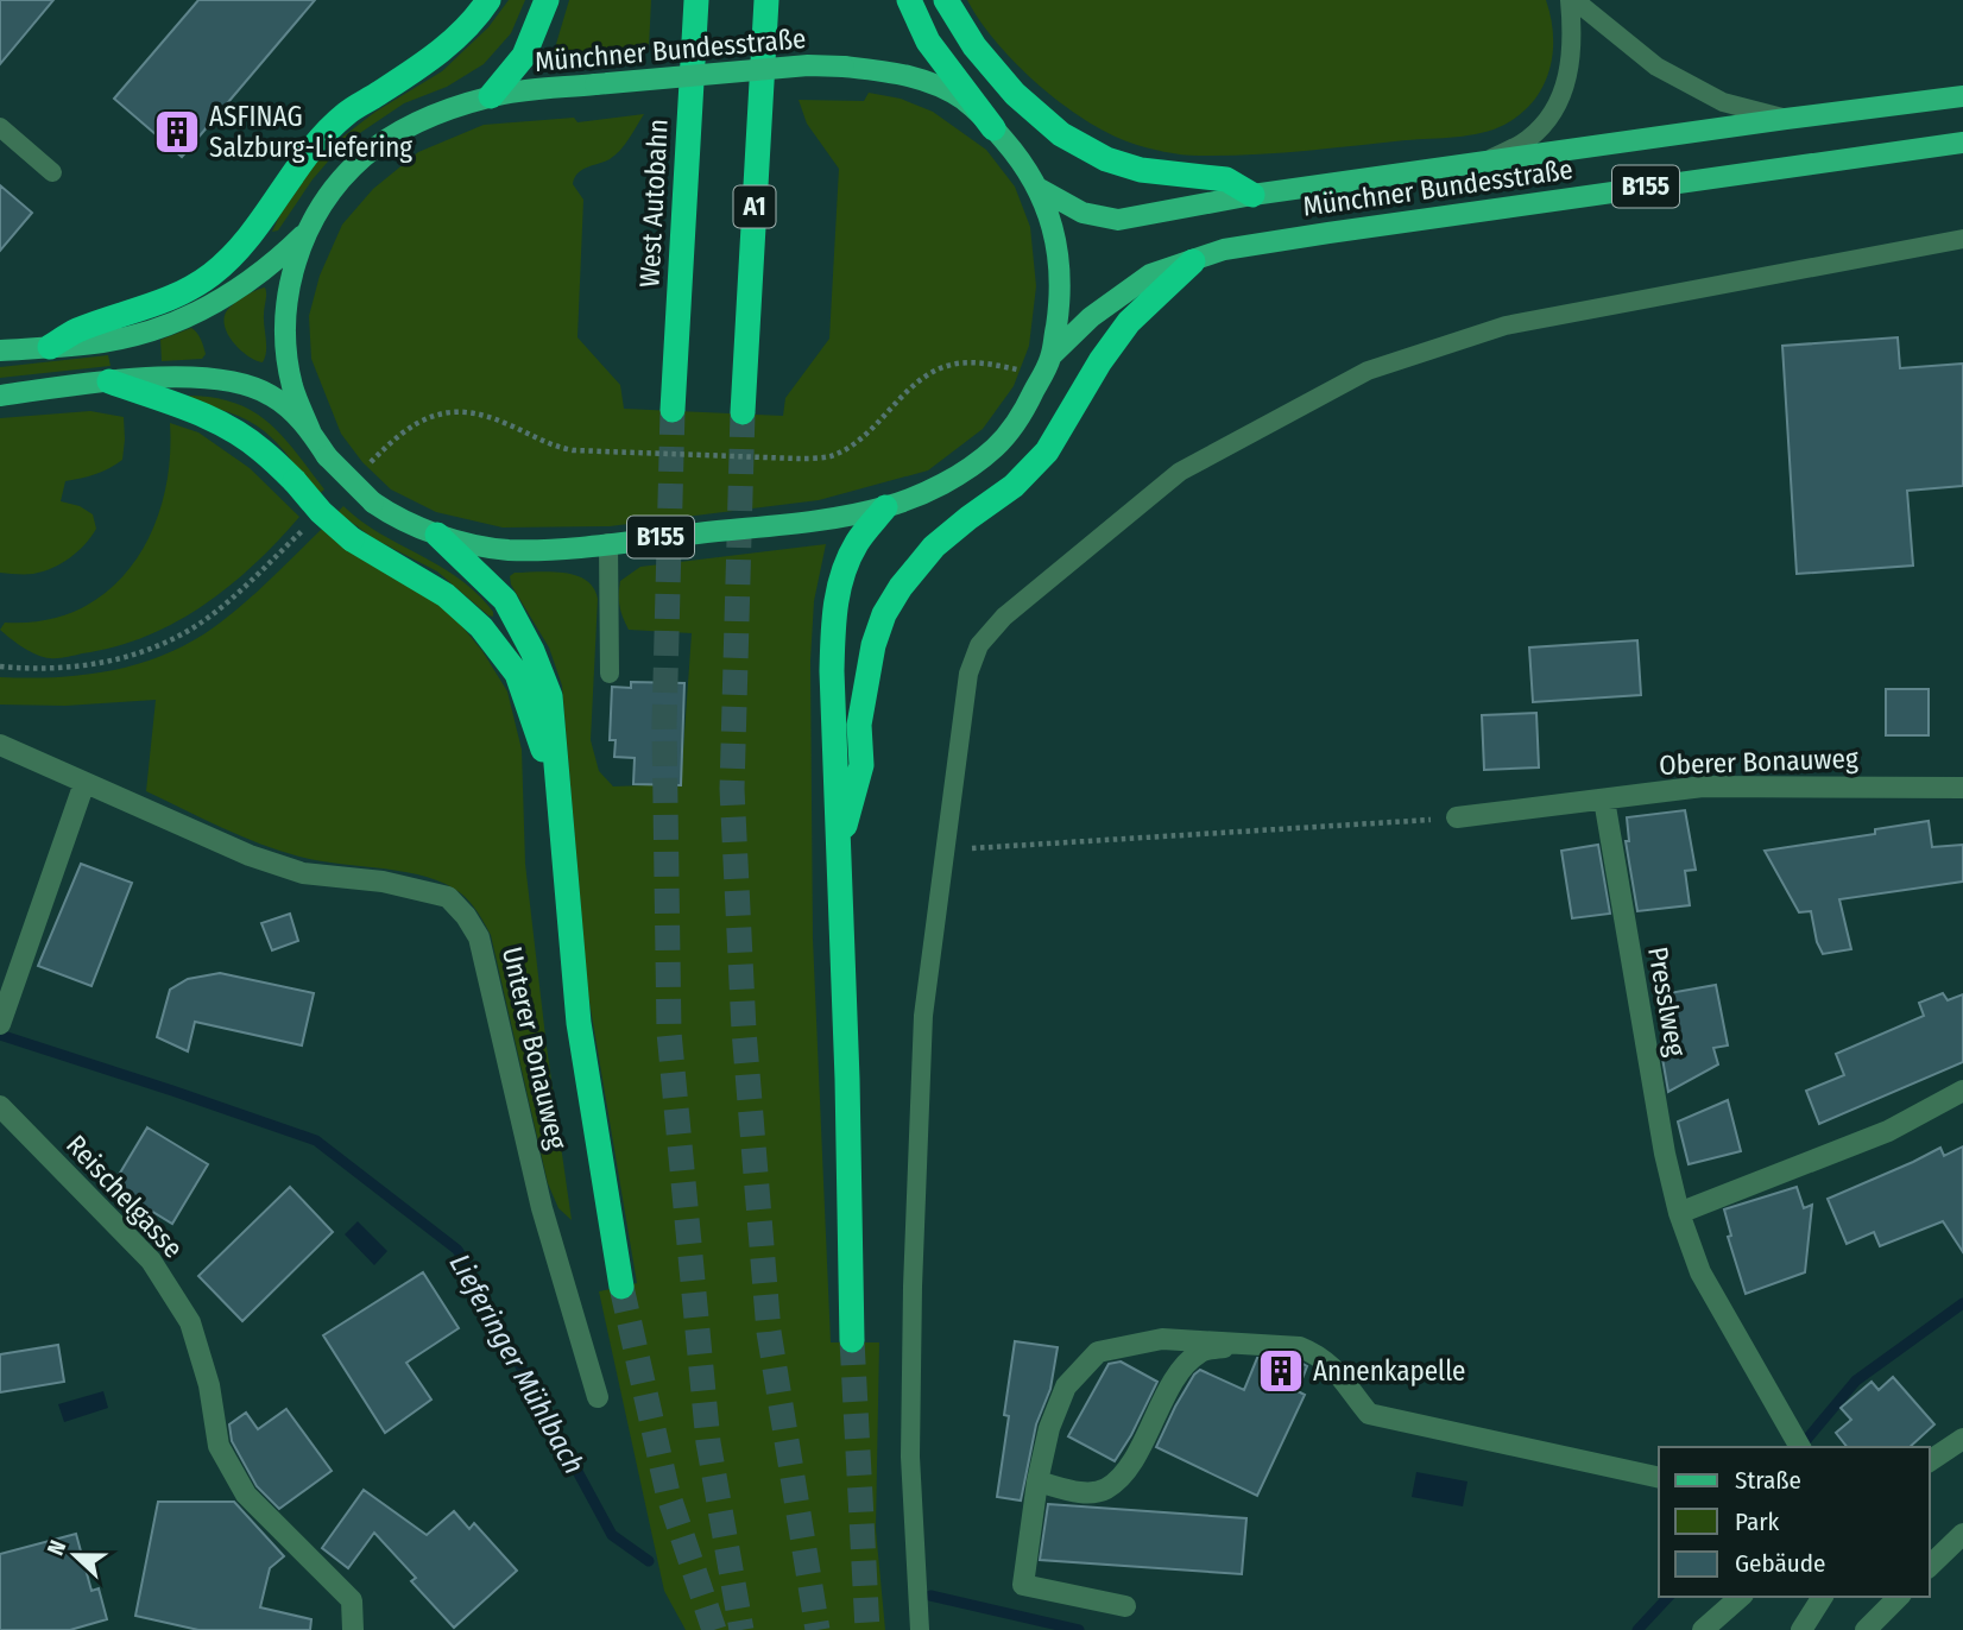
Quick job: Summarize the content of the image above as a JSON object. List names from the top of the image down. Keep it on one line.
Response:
{"streets":{"highway":["West Autobahn","A1"],"main road":["Münchner Bundesstraße","B155"],"street":["Oberer Bonauweg","Presslweg","Unterer Bonauweg","Reischelgasse"]},"crossings":[["Oberer Bonauweg","Presslweg"]],"water":["Lieferinger Mühlbach"],"places":{"building":["ASFINAG Salzburg-Liefering","Annenkapelle"]},"legend":["Straße","Park","Gebäude"],"north":"left"}
